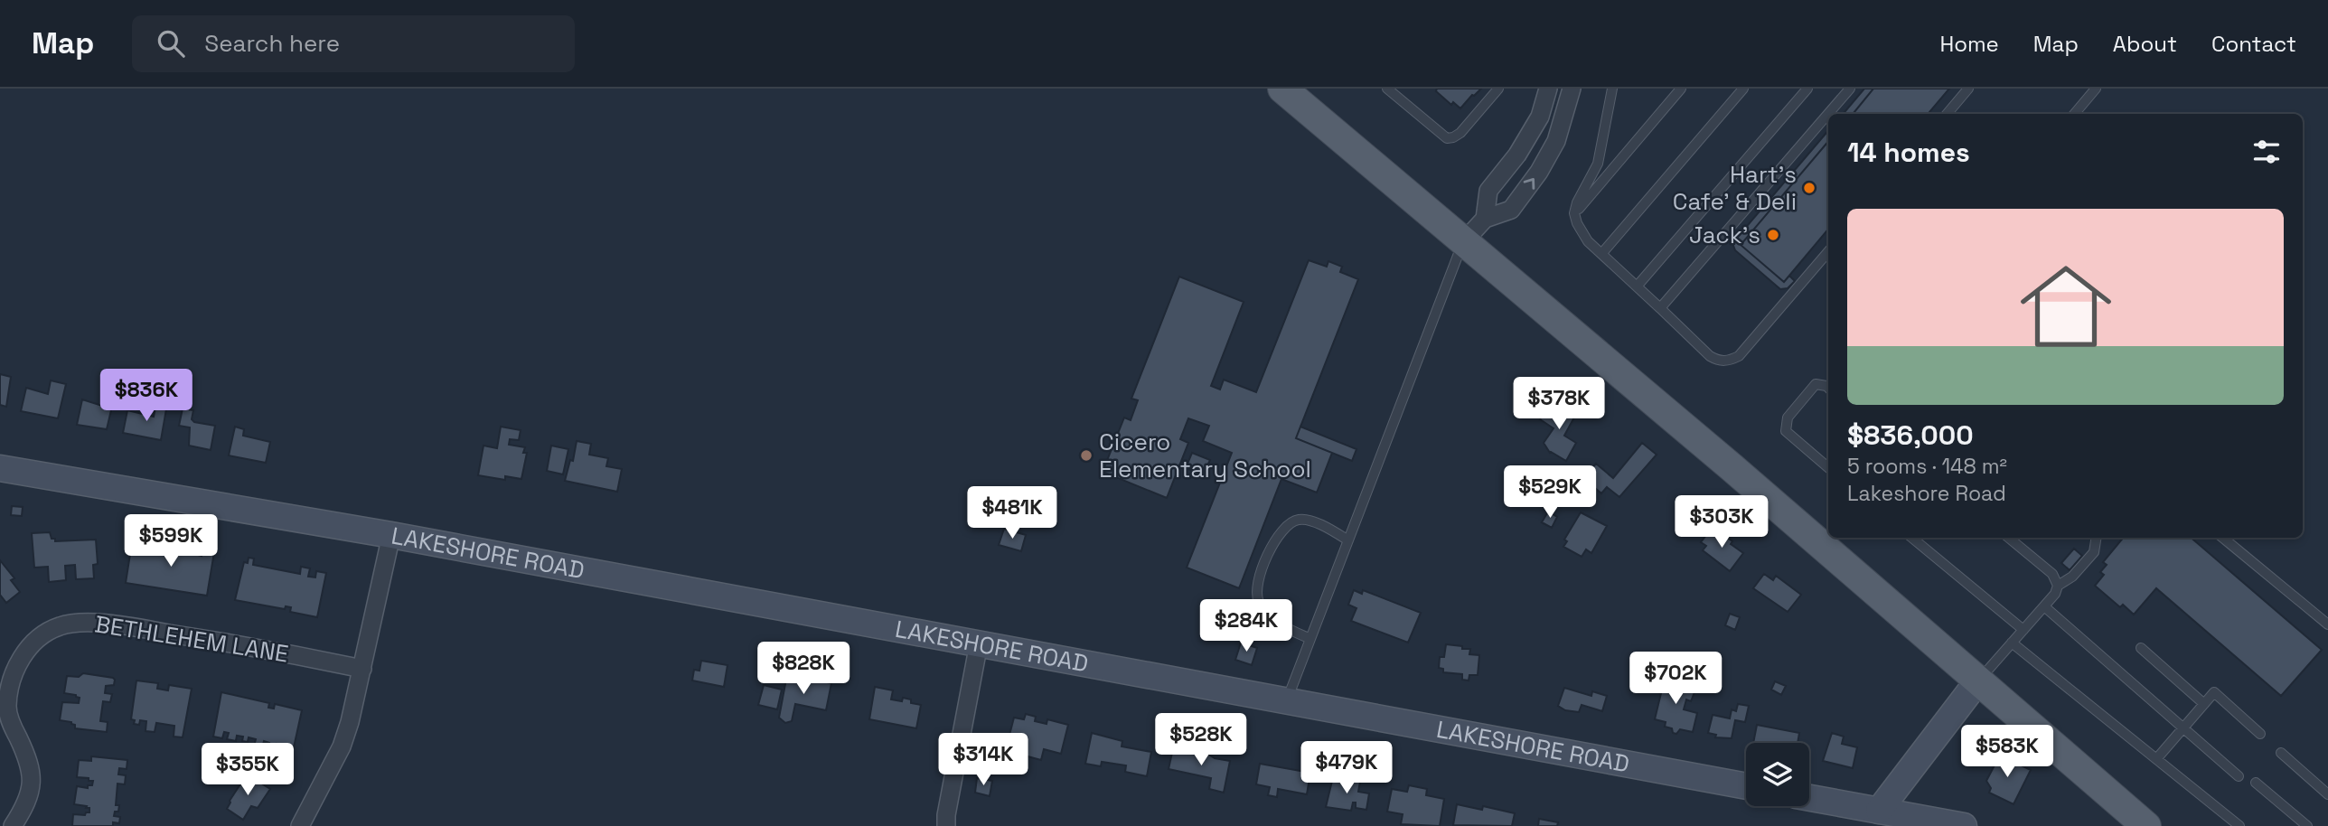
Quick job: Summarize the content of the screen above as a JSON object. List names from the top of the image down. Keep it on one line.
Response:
{"streets":{"street":["LAKESHORE ROAD","BETHLEHEM LANE"]},"places":["Hart's Cafe' & Deli","Jack's","Cicero Elementary School"],"page":{"header":"Map","search":"Search here","nav":["Home","Map","About","Contact"],"heading":"14 homes","list":[{"name":"$836,000","note":"5 rooms · 148 m² · Lakeshore Road"}],"price":["$836K","$378K","$529K","$481K","$303K","$599K","$284K","$828K","$702K","$528K","$583K","$314K","$479K","$355K"]}}
